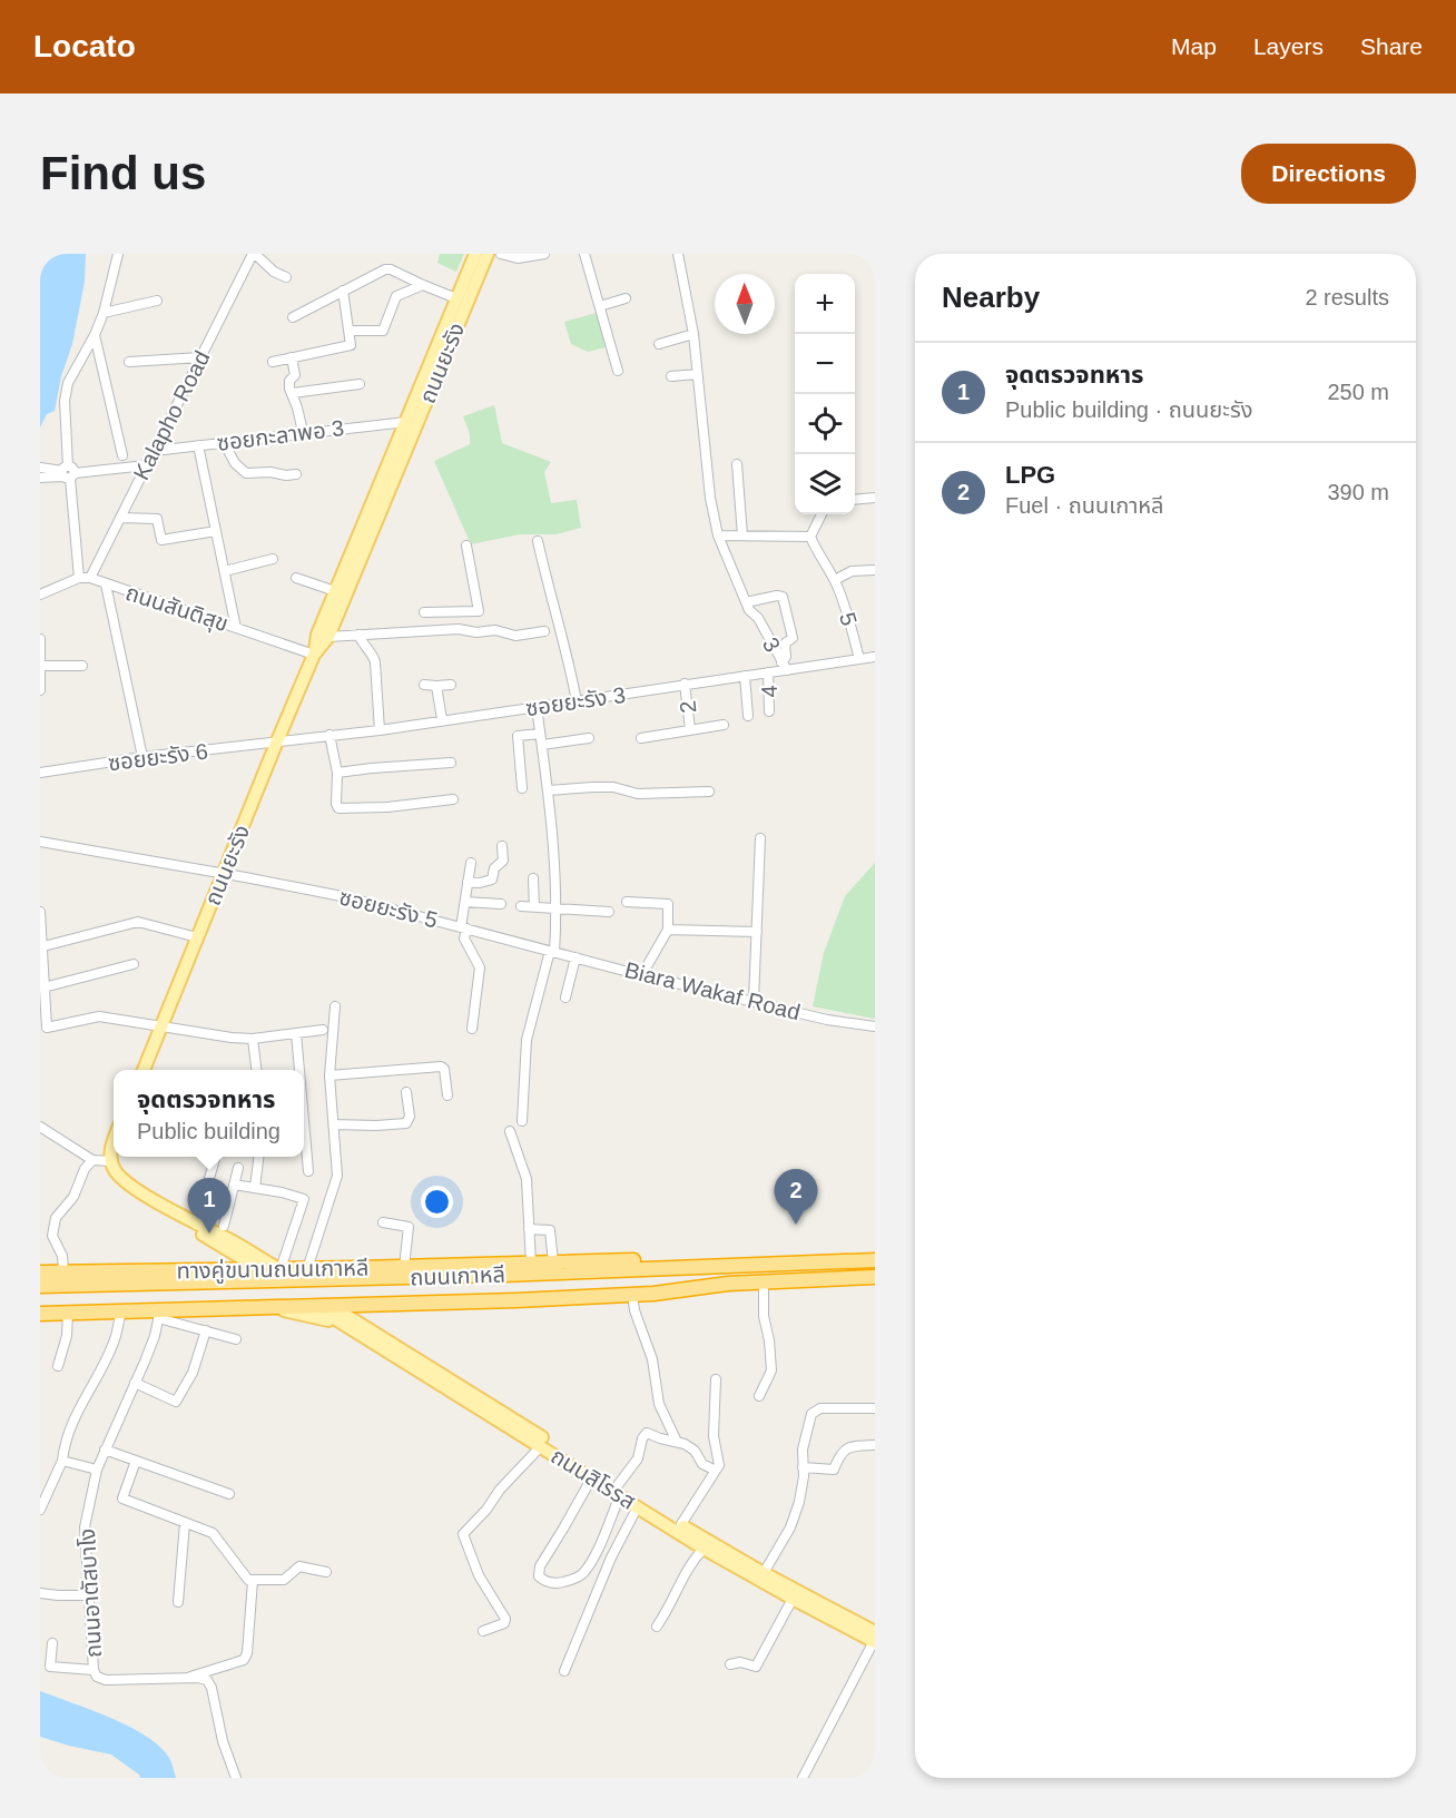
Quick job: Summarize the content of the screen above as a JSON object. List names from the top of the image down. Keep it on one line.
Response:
{"streets":{"highway":["ทางคู่ขนานถนนเกาหลี","ถนนเกาหลี"],"main road":["ถนนยะรัง","ถนนสิโรรส"],"street":["Kalapho Road","ซอยกะลาพอ 3","ถนนสันติสุข","5","3","4","ซอยยะรัง 3","2","ซอยยะรัง 6","ซอยยะรัง 5","Biara Wakaf Road","ถนนอาตัสบาโง"]},"crossings":[["ถนนยะรัง","ซอยกะลาพอ 3"],["ถนนยะรัง","ถนนสันติสุข"],["ถนนยะรัง","ซอยยะรัง 3"],["ถนนยะรัง","ซอยยะรัง 6"],["ถนนยะรัง","ซอยยะรัง 5"],["Kalapho Road","ซอยกะลาพอ 3"],["Kalapho Road","ถนนสันติสุข"],["5","ซอยยะรัง 3"],["3","ซอยยะรัง 3"],["4","ซอยยะรัง 3"],["ซอยยะรัง 3","2"],["ซอยยะรัง 3","ซอยยะรัง 6"],["ซอยยะรัง 5","Biara Wakaf Road"],["ทางคู่ขนานถนนเกาหลี","ถนนเกาหลี"],["ทางคู่ขนานถนนเกาหลี","ถนนสิโรรส"],["ทางคู่ขนานถนนเกาหลี","ถนนอาตัสบาโง"]],"north":"top","page":{"header":"Locato","nav":["Map","Layers","Share"],"buttons":"Directions","title":"Find us","heading":["Nearby","2 results"],"map_buttons":["+","−"],"list":[{"mark":"1","name":"จุดตรวจทหาร","note":"Public building · ถนนยะรัง","value":"250 m"},{"mark":"2","name":"LPG","note":"Fuel · ถนนเกาหลี","value":"390 m"}],"popup":["จุดตรวจทหาร","Public building"],"pins":["2","1"]}}
